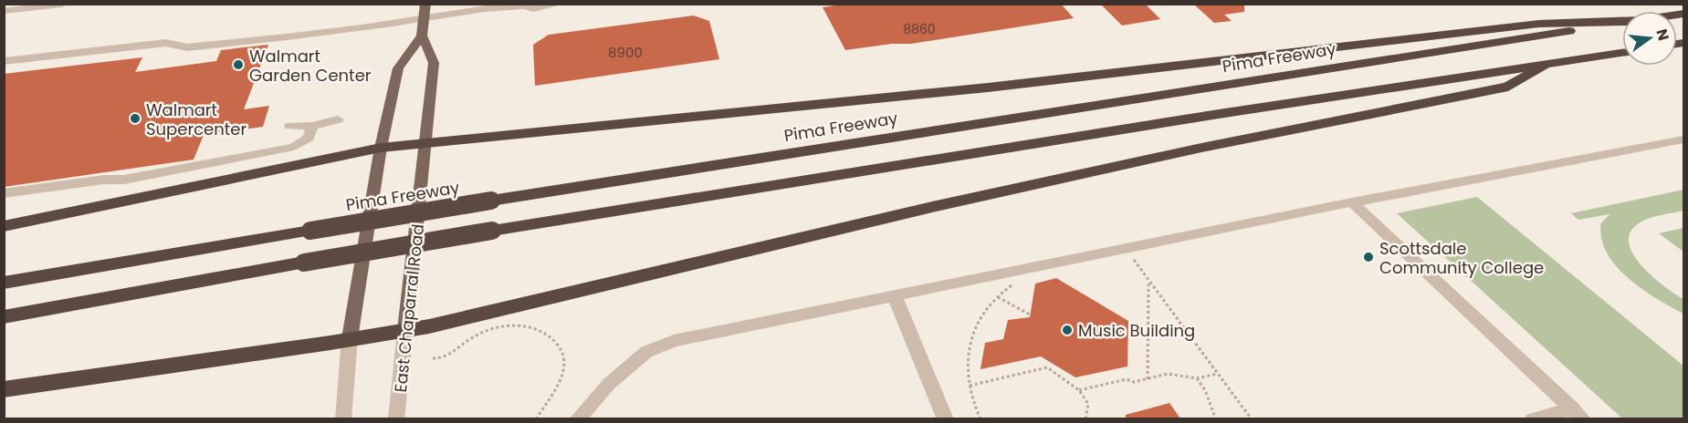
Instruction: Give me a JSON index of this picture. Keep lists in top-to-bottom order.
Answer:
{
  "streets": {
    "highway": ["Pima Freeway"],
    "main road": ["East Chaparral Road"]
  },
  "places": [
    "Walmart Garden Center",
    "Walmart Supercenter",
    "Scottsdale Community College",
    "Music Building"
  ],
  "house_numbers": ["8860", "8900"],
  "north": "right"
}
